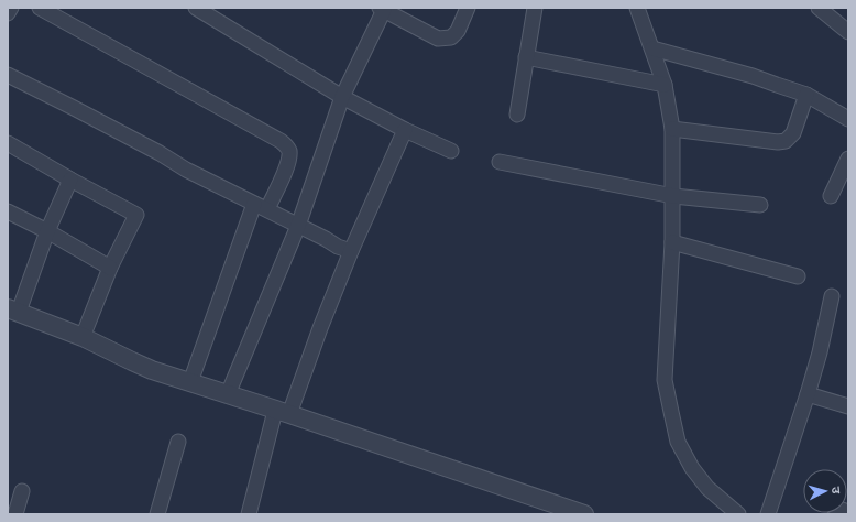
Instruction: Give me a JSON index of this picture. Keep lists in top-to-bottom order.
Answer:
{
  "north": "right"
}
